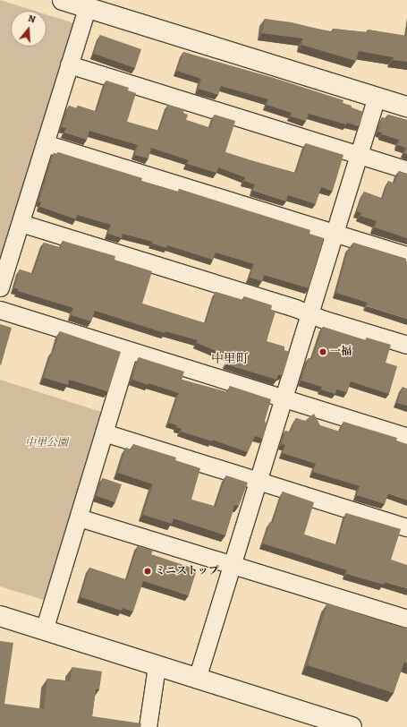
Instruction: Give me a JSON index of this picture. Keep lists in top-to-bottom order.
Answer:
{
  "districts": ["中里町"],
  "parks": ["中里公園"],
  "places": ["一福", "ミニストップ"],
  "north": "top"
}
